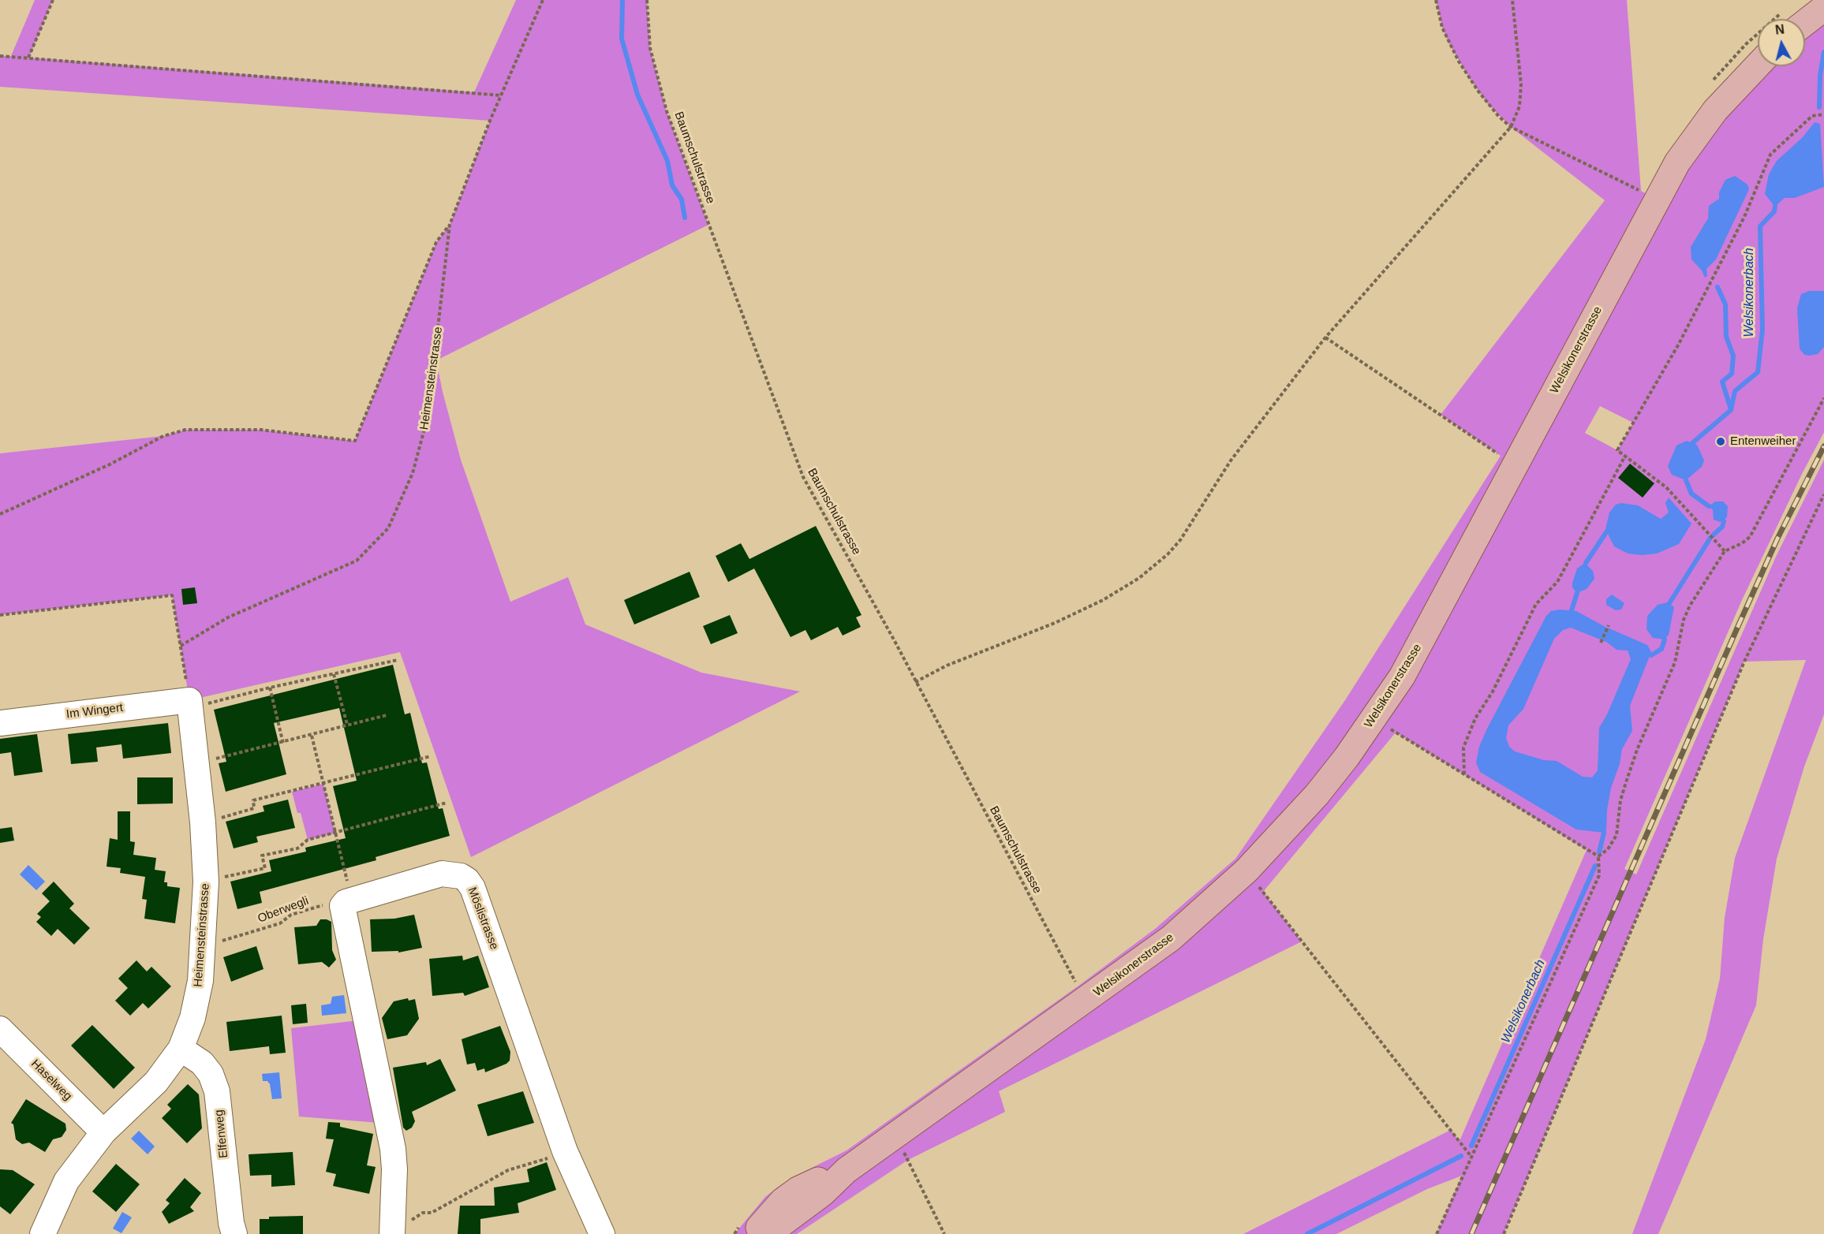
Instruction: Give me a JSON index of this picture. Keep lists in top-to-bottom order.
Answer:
{
  "streets": {
    "main road": ["Welsikonerstrasse"],
    "street": [
      "Heimensteinstrasse",
      "Im Wingert",
      "Möslistrasse",
      "Haselweg",
      "Elfenweg"
    ],
    "path": ["Baumschulstrasse", "Oberwegli"]
  },
  "crossings": [
    ["Baumschulstrasse", "Welsikonerstrasse"],
    ["Heimensteinstrasse", "Im Wingert"],
    ["Heimensteinstrasse", "Oberwegli"],
    ["Heimensteinstrasse", "Haselweg"],
    ["Heimensteinstrasse", "Elfenweg"],
    ["Oberwegli", "Möslistrasse"]
  ],
  "water": ["Welsikonerbach"],
  "places": ["Entenweiher"],
  "north": "top"
}
